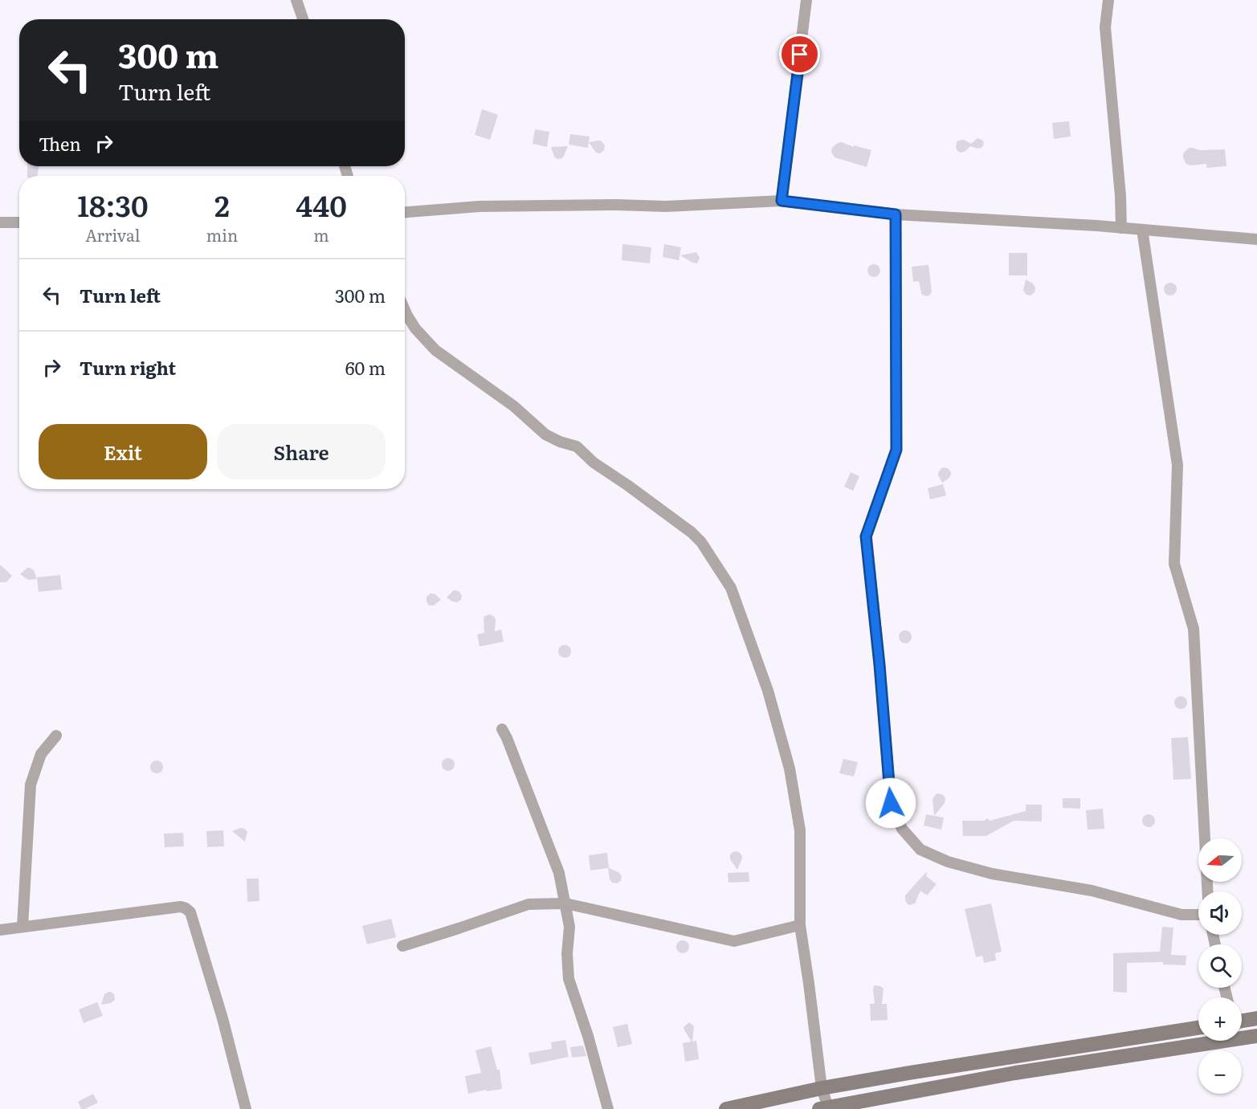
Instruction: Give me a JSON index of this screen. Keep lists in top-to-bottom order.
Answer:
{
  "north": "left",
  "page": {
    "turn": ["300 m", "Turn left"],
    "then": "Then",
    "eta": [
      "18:30",
      "Arrival",
      "2",
      "min",
      "440",
      "m"
    ],
    "list": [
      {
        "name": "Turn left",
        "value": "300 m"
      },
      {
        "name": "Turn right",
        "value": "60 m"
      }
    ],
    "buttons": ["Exit", "Share"],
    "map_buttons": ["+", "−"]
  }
}
